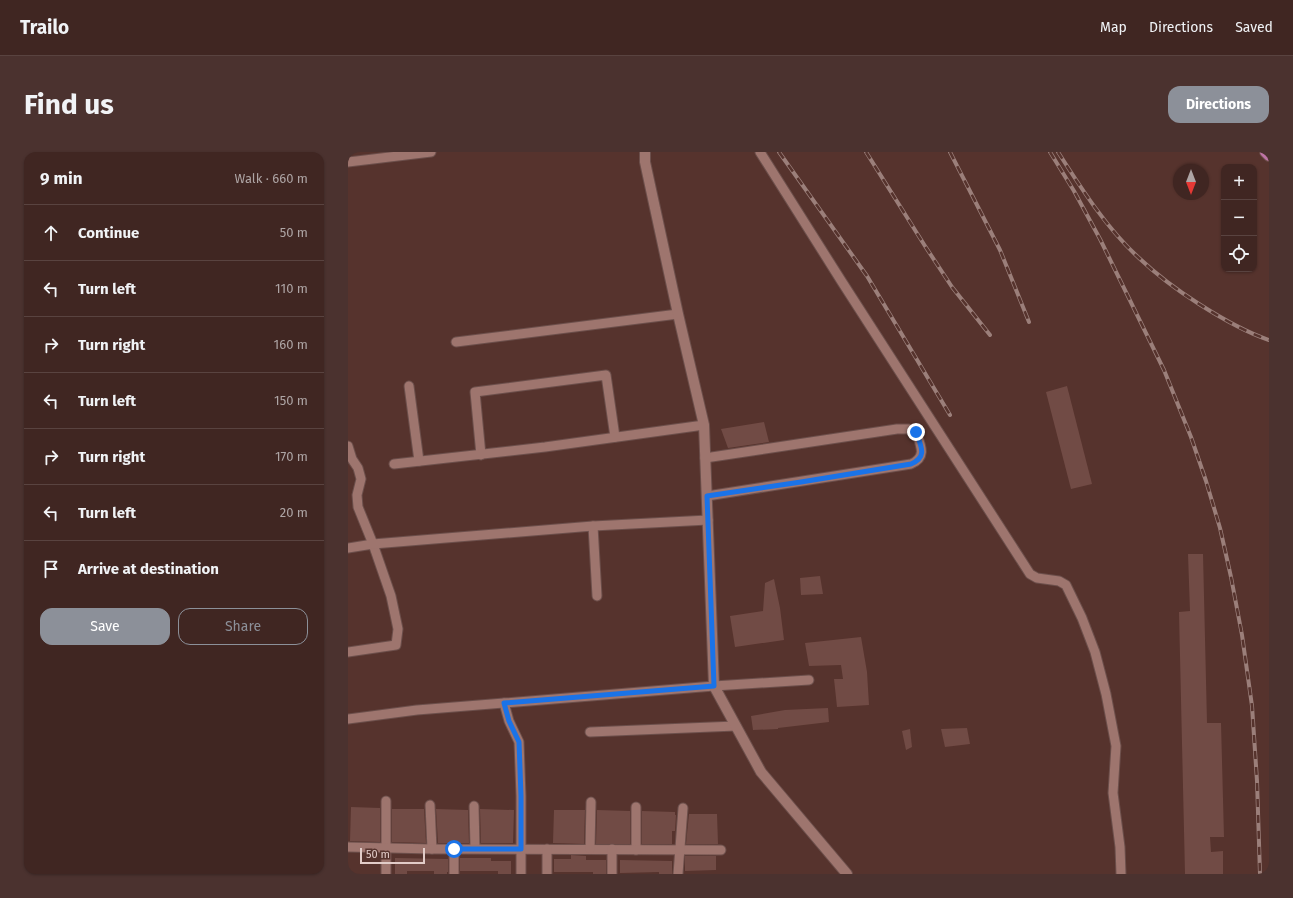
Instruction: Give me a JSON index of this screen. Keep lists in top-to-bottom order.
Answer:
{
  "scale_bar": "50 m",
  "north": "bottom",
  "page": {
    "header": "Trailo",
    "nav": ["Map", "Directions", "Saved"],
    "buttons": [
      "Directions",
      ["Save", "Share"]
    ],
    "title": "Find us",
    "heading": ["9 min", "Walk · 660 m"],
    "map_buttons": ["+", "−"],
    "list": [
      ["Continue", "50 m"],
      ["Turn left", "110 m"],
      ["Turn right", "160 m"],
      ["Turn left", "150 m"],
      ["Turn right", "170 m"],
      ["Turn left", "20 m"],
      "Arrive at destination"
    ],
    "scale": "50 m"
  }
}
